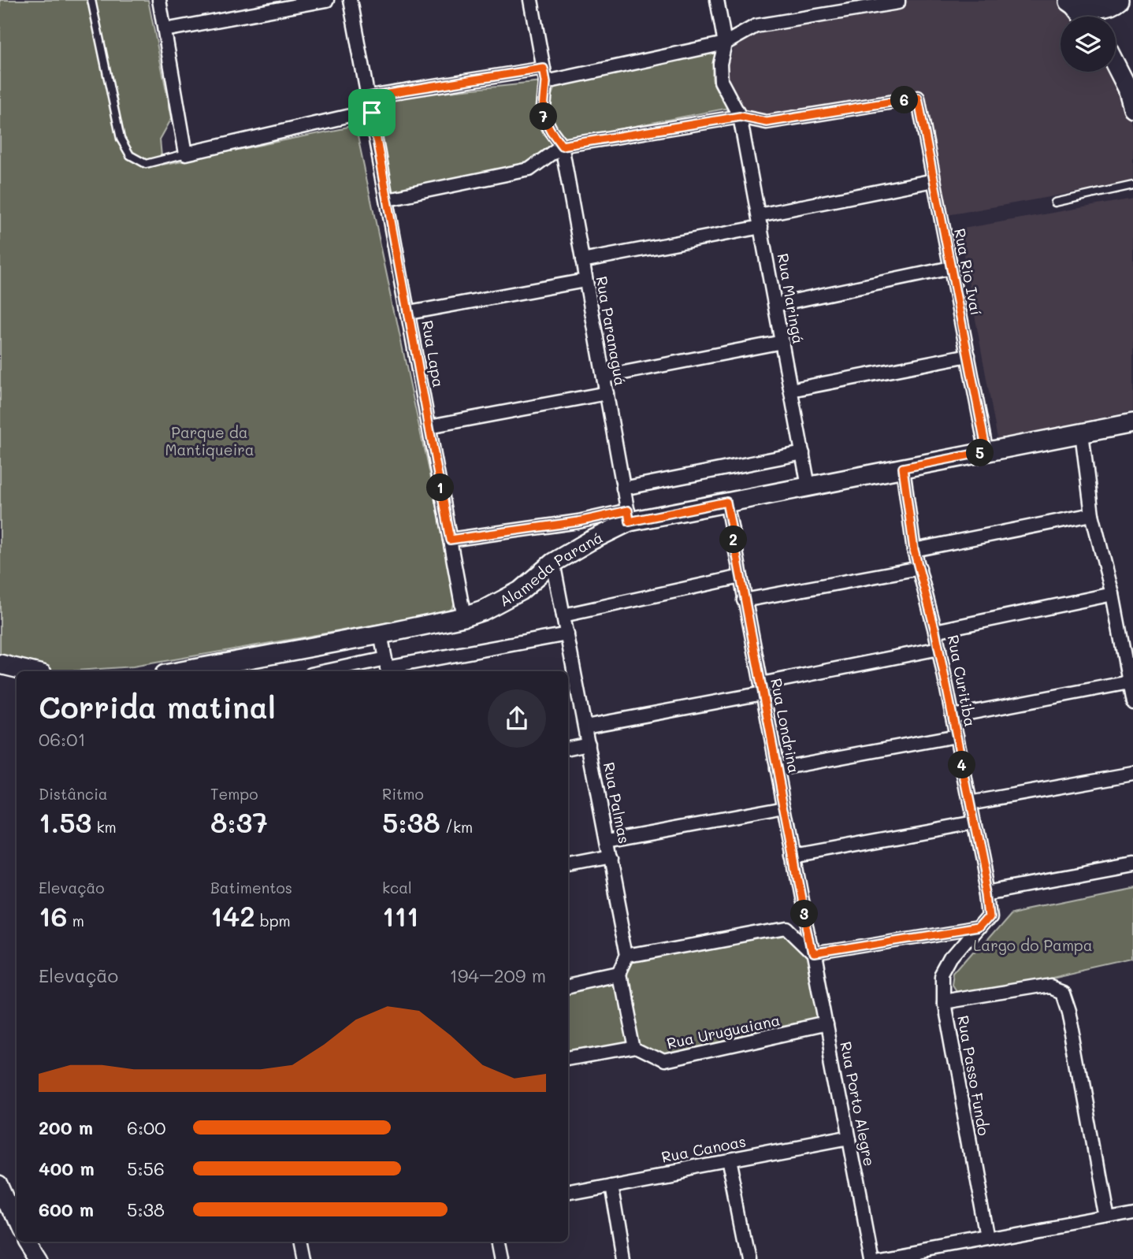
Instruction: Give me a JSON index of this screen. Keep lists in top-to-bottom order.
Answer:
{
  "streets": {
    "street": [
      "Rua Rio Ivaí",
      "Rua Maringá",
      "Rua Paranaguá",
      "Rua Lapa",
      "Alameda Paraná",
      "Rua Curitiba",
      "Rua Londrina",
      "Rua Palmas",
      "Rua Uruguaiana",
      "Rua Passo Fundo",
      "Rua Porto Alegre",
      "Rua Canoas"
    ]
  },
  "crossings": [
    ["Rua Rio Ivaí", "Rua Maringá"],
    ["Rua Rio Ivaí", "Alameda Paraná"],
    ["Rua Maringá", "Alameda Paraná"],
    ["Rua Paranaguá", "Alameda Paraná"],
    ["Rua Lapa", "Alameda Paraná"],
    ["Alameda Paraná", "Rua Curitiba"],
    ["Alameda Paraná", "Rua Londrina"],
    ["Alameda Paraná", "Rua Palmas"],
    ["Rua Curitiba", "Rua Passo Fundo"],
    ["Rua Londrina", "Rua Porto Alegre"],
    ["Rua Uruguaiana", "Rua Porto Alegre"],
    ["Rua Porto Alegre", "Rua Canoas"]
  ],
  "parks": ["Parque da Mantiqueira", "Largo do Pampa"],
  "page": {
    "pins": [
      "6",
      "7",
      "5",
      "1",
      "2",
      "4",
      "3"
    ],
    "heading": ["Corrida matinal", "06:01"],
    "stats": [
      ["Distância", "1.53 km"],
      ["Tempo", "8:37"],
      ["Ritmo", "5:38 /km"],
      ["Elevação", "16 m"],
      ["Batimentos", "142 bpm"],
      ["kcal", "111"]
    ],
    "chart": ["Elevação", "194–209 m"],
    "list": [
      {
        "name": "200 m",
        "note": "6:00"
      },
      {
        "name": "400 m",
        "note": "5:56"
      },
      {
        "name": "600 m",
        "note": "5:38"
      }
    ]
  }
}
